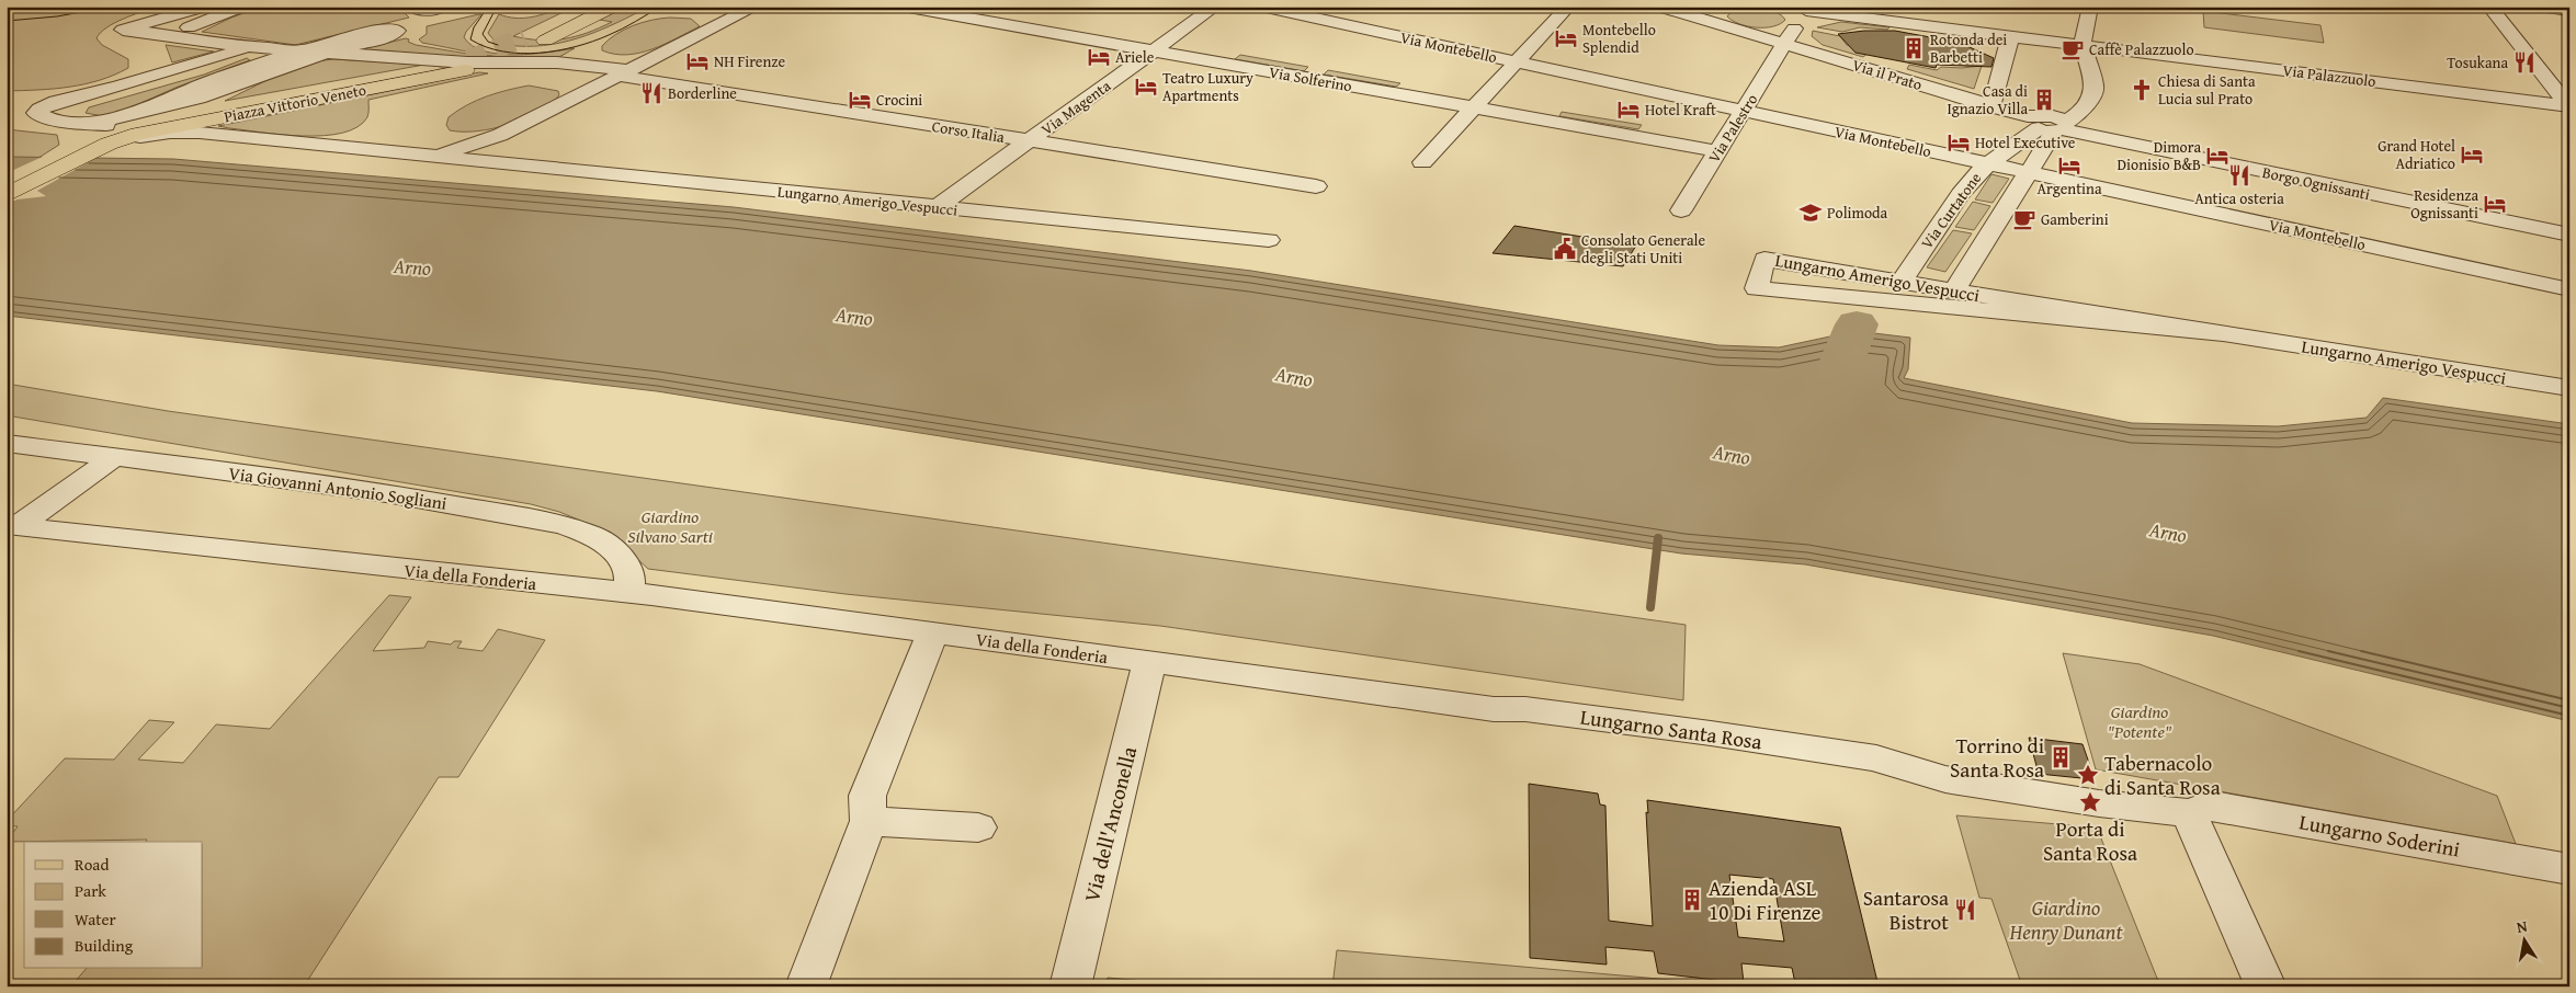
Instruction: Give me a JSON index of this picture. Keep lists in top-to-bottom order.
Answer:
{
  "streets": {
    "main road": ["Piazza Vittorio Veneto"],
    "street": [
      "Via Montebello",
      "Via il Prato",
      "Via Palazzuolo",
      "Via Solferino",
      "Via Magenta",
      "Via Palestro",
      "Corso Italia",
      "Borgo Ognissanti",
      "Lungarno Amerigo Vespucci",
      "Via Curtatone",
      "Via Giovanni Antonio Sogliani",
      "Via della Fonderia",
      "Lungarno Santa Rosa",
      "Via dell'Anconella",
      "Lungarno Soderini"
    ]
  },
  "crossings": [
    ["Via Montebello", "Via Palestro"],
    ["Via Montebello", "Via Curtatone"],
    ["Via il Prato", "Via Palazzuolo"],
    ["Via il Prato", "Via Palestro"],
    ["Via il Prato", "Borgo Ognissanti"],
    ["Via il Prato", "Via Curtatone"],
    ["Via Palazzuolo", "Borgo Ognissanti"],
    ["Via Palazzuolo", "Via Curtatone"],
    ["Via Solferino", "Via Magenta"],
    ["Via Solferino", "Via Palestro"],
    ["Piazza Vittorio Veneto", "Corso Italia"],
    ["Piazza Vittorio Veneto", "Lungarno Amerigo Vespucci"],
    ["Via Magenta", "Corso Italia"],
    ["Via Magenta", "Lungarno Amerigo Vespucci"],
    ["Borgo Ognissanti", "Via Curtatone"],
    ["Lungarno Amerigo Vespucci", "Via Curtatone"],
    ["Via Giovanni Antonio Sogliani", "Via della Fonderia"],
    ["Via della Fonderia", "Lungarno Santa Rosa"],
    ["Via della Fonderia", "Via dell'Anconella"],
    ["Lungarno Santa Rosa", "Via dell'Anconella"],
    ["Lungarno Santa Rosa", "Lungarno Soderini"]
  ],
  "water": ["Arno"],
  "parks": ["Giardino Silvano Sarti", "Giardino \"Potente\"", "Giardino Henry Dunant"],
  "places": {
    "hotel": [
      "Montebello Splendid",
      "Ariele",
      "NH Firenze",
      "Teatro Luxury Apartments",
      "Crocini",
      "Hotel Kraft",
      "Hotel Executive",
      "Grand Hotel Adriatico",
      "Dimora Dionisio B&B",
      "Argentina",
      "Residenza Ognissanti"
    ],
    "building": [
      "Rotonda dei Barbetti",
      "Casa di Ignazio Villa",
      "Torrino di Santa Rosa",
      "Azienda ASL 10 Di Firenze"
    ],
    "cafe": ["Caffè Palazzuolo", "Gamberini"],
    "restaurant": [
      "Tosukana",
      "Borderline",
      "Antica osteria",
      "Santarosa Bistrot"
    ],
    "church": ["Chiesa di Santa Lucia sul Prato"],
    "school or university": ["Polimoda"],
    "public building": ["Consolato Generale degli Stati Uniti"],
    "place": ["Tabernacolo di Santa Rosa", "Porta di Santa Rosa"]
  },
  "legend": [
    "Road",
    "Park",
    "Water",
    "Building"
  ],
  "north": "top"
}
